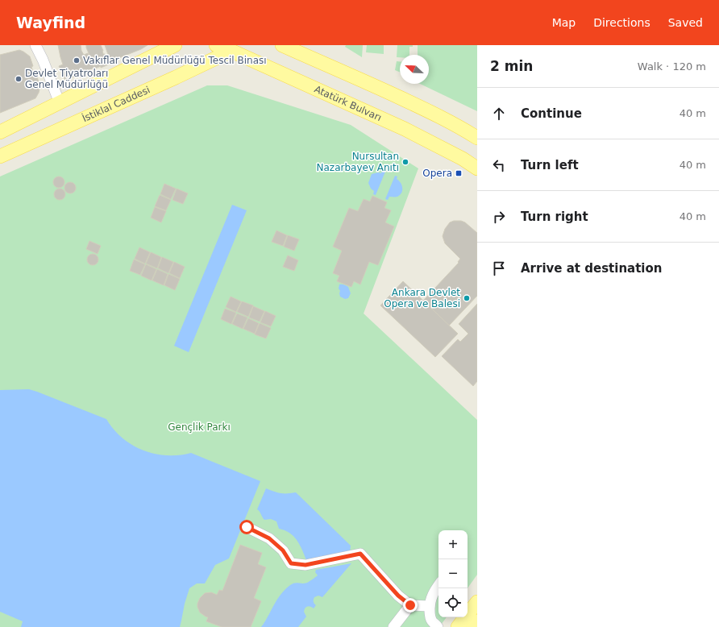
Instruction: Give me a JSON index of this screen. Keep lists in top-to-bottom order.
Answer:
{
  "streets": {
    "main road": ["Atatürk Bulvarı", "İstiklal Caddesi"]
  },
  "crossings": [
    ["Atatürk Bulvarı", "İstiklal Caddesi"]
  ],
  "parks": ["Gençlik Parkı"],
  "places": {
    "other": [
      "Vakıflar Genel Müdürlüğü Tescil Binası",
      "Devlet Tiyatroları Genel Müdürlüğü",
      "Nursultan Nazarbayev Anıtı",
      "Ankara Devlet Opera ve Balesi"
    ],
    "transit": ["Opera"]
  },
  "north": "top left",
  "page": {
    "header": "Wayfind",
    "nav": ["Map", "Directions", "Saved"],
    "heading": ["2 min", "Walk · 120 m"],
    "list": [
      ["Continue", "40 m"],
      ["Turn left", "40 m"],
      ["Turn right", "40 m"],
      "Arrive at destination"
    ],
    "map_buttons": ["+", "−"]
  }
}
